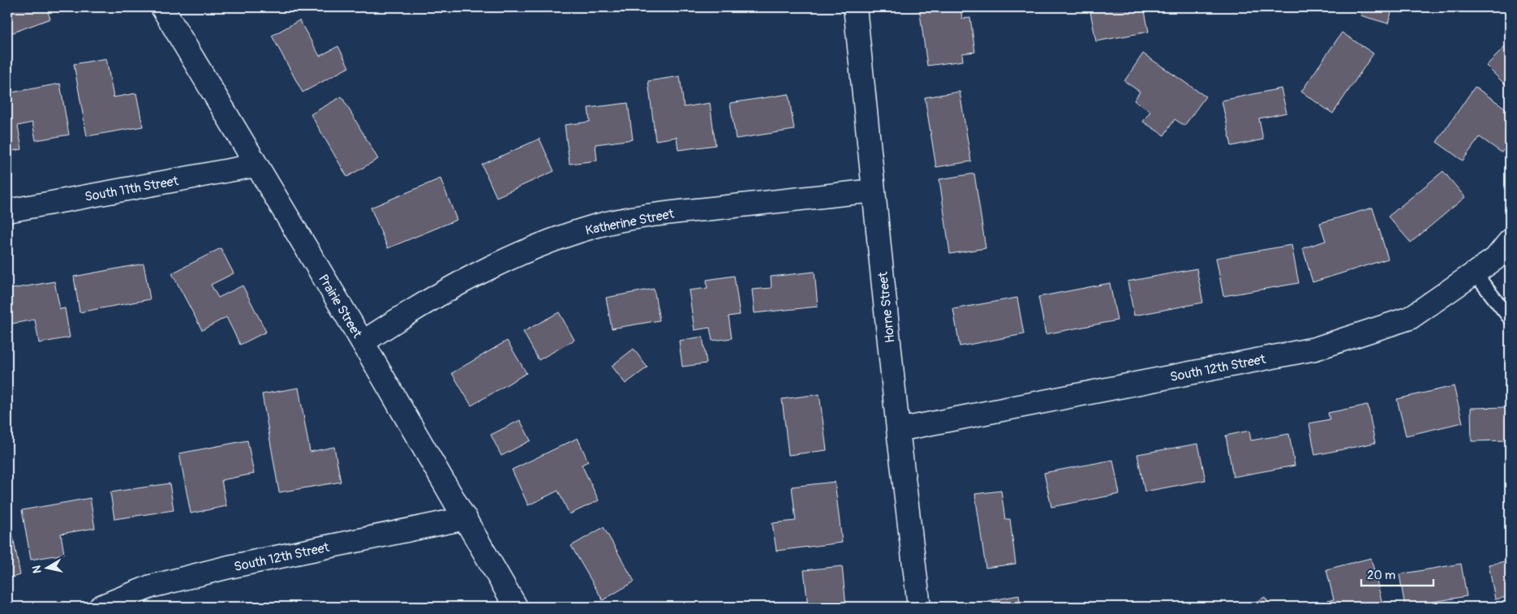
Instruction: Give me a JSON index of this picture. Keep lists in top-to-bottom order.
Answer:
{
  "streets": {
    "street": [
      "South 11th Street",
      "Katherine Street",
      "Prairie Street",
      "Horne Street",
      "South 12th Street"
    ]
  },
  "crossings": [
    ["South 11th Street", "Prairie Street"],
    ["Katherine Street", "Prairie Street"],
    ["Katherine Street", "Horne Street"],
    ["Prairie Street", "South 12th Street"],
    ["Horne Street", "South 12th Street"]
  ],
  "scale_bar": "20 m",
  "north": "left"
}
